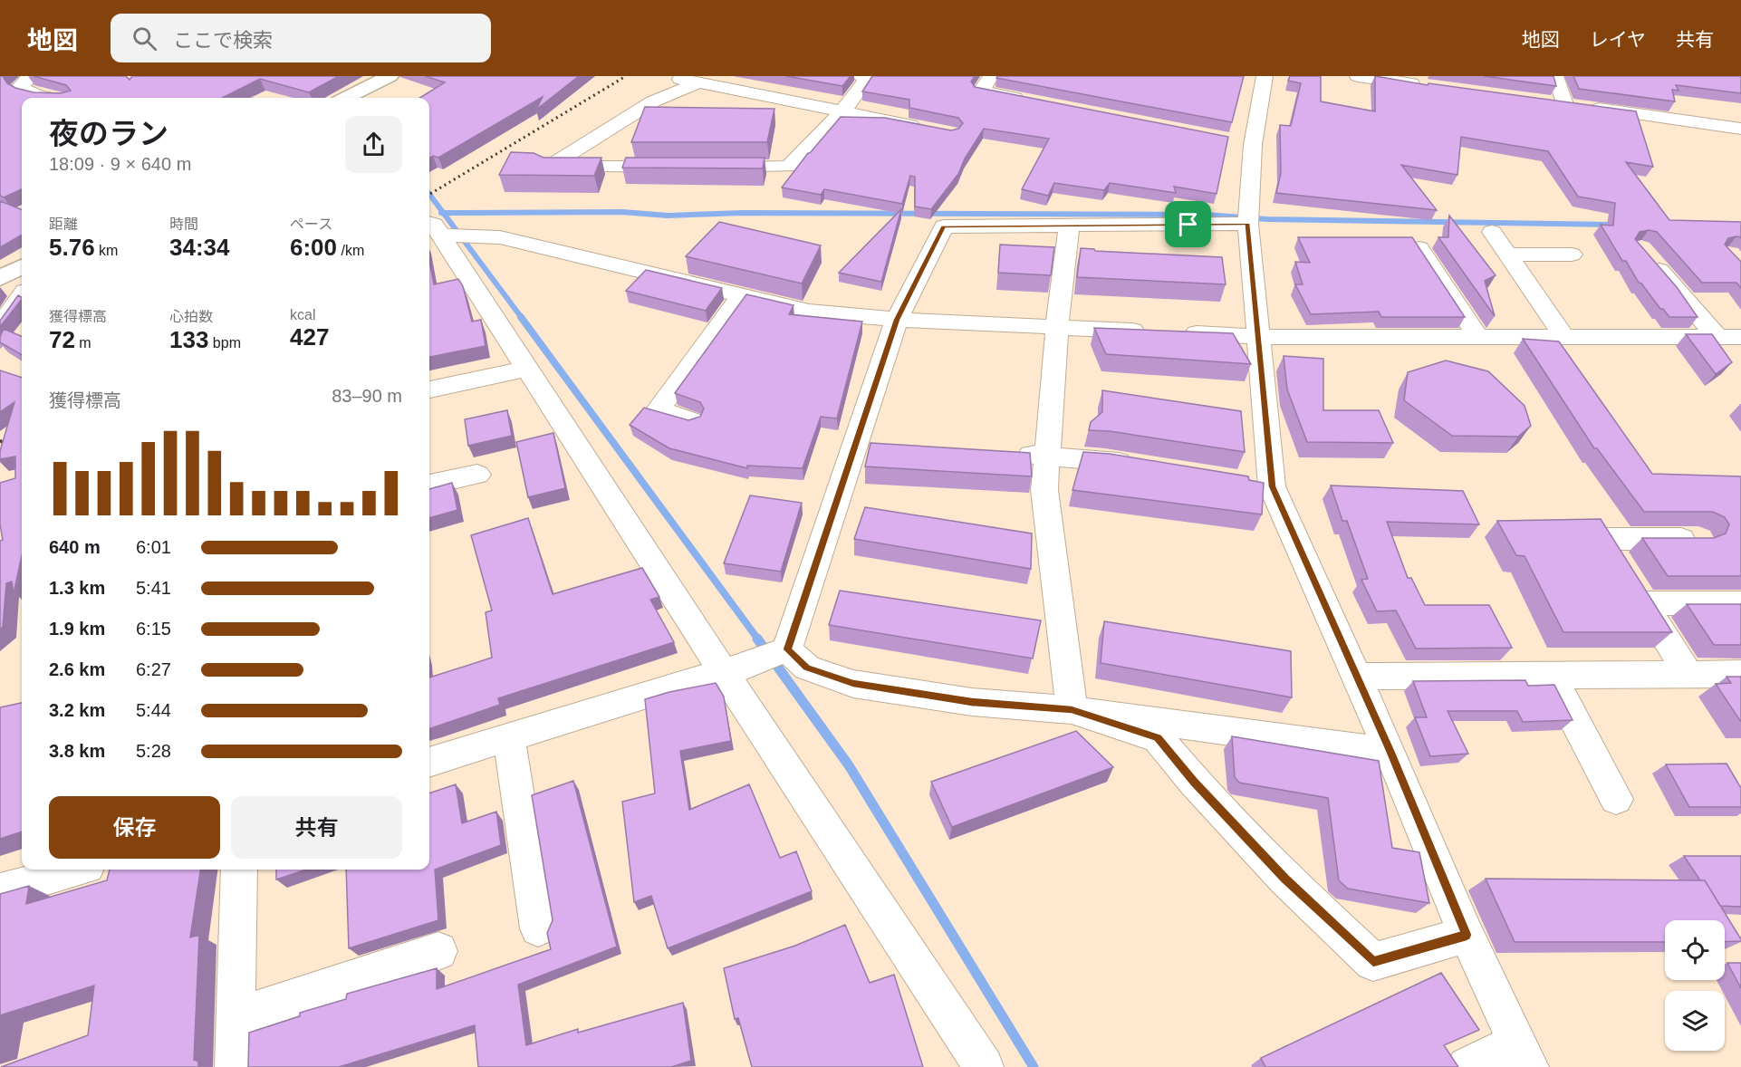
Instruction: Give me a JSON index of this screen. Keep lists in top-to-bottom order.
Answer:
{
  "page": {
    "header": "地図",
    "search": "ここで検索",
    "nav": ["地図", "レイヤ", "共有"],
    "heading": ["夜のラン", "18:09 · 9 × 640 m"],
    "stats": [
      ["距離", "5.76 km"],
      ["時間", "34:34"],
      ["ペース", "6:00 /km"],
      ["獲得標高", "72 m"],
      ["心拍数", "133 bpm"],
      ["kcal", "427"]
    ],
    "chart": ["獲得標高", "83–90 m"],
    "list": [
      {
        "name": "640 m",
        "note": "6:01"
      },
      {
        "name": "1.3 km",
        "note": "5:41"
      },
      {
        "name": "1.9 km",
        "note": "6:15"
      },
      {
        "name": "2.6 km",
        "note": "6:27"
      },
      {
        "name": "3.2 km",
        "note": "5:44"
      },
      {
        "name": "3.8 km",
        "note": "5:28"
      }
    ],
    "buttons": ["保存", "共有"]
  }
}
